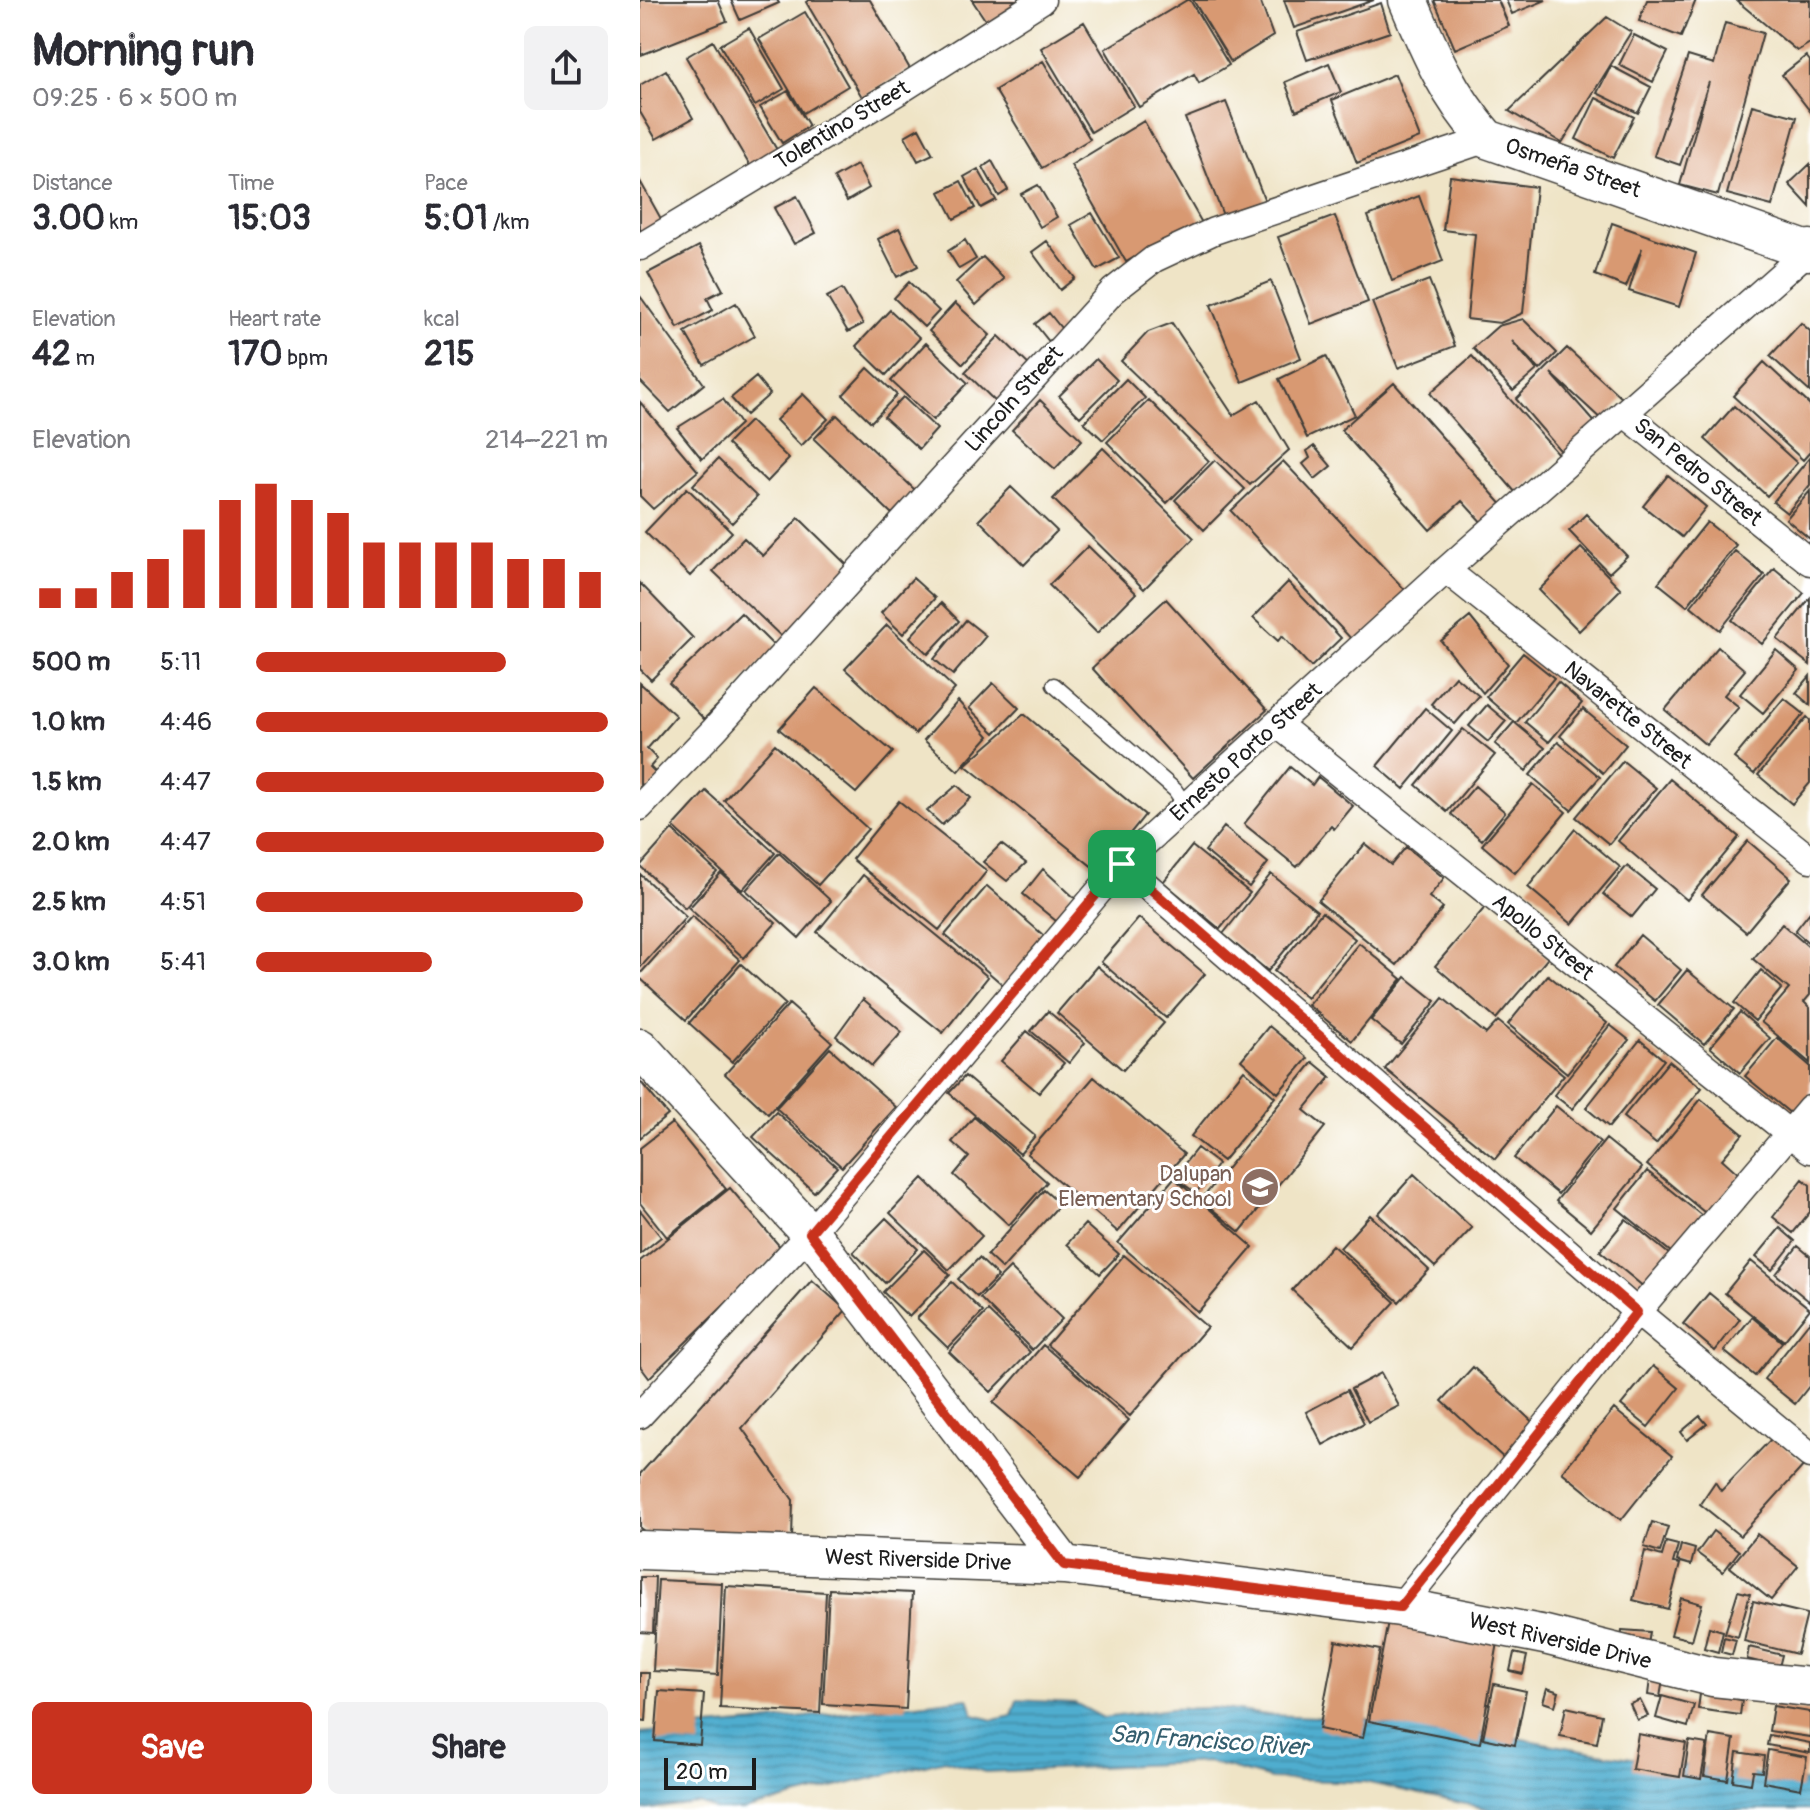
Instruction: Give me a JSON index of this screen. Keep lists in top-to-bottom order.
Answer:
{
  "streets": {
    "street": [
      "Tolentino Street",
      "Osmeña Street",
      "Lincoln Street",
      "San Pedro Street",
      "Navarette Street",
      "Ernesto Porto Street",
      "Apollo Street",
      "West Riverside Drive"
    ]
  },
  "crossings": [
    ["Osmeña Street", "Lincoln Street"],
    ["Osmeña Street", "Ernesto Porto Street"],
    ["San Pedro Street", "Ernesto Porto Street"],
    ["Navarette Street", "Ernesto Porto Street"],
    ["Ernesto Porto Street", "Apollo Street"]
  ],
  "water": ["San Francisco River"],
  "places": {
    "school or university": ["Dalupan Elementary School"]
  },
  "scale_bar": "20 m",
  "page": {
    "heading": ["Morning run", "09:25 · 6 × 500 m"],
    "stats": [
      ["Distance", "3.00 km"],
      ["Time", "15:03"],
      ["Pace", "5:01 /km"],
      ["Elevation", "42 m"],
      ["Heart rate", "170 bpm"],
      ["kcal", "215"]
    ],
    "chart": ["Elevation", "214–221 m"],
    "list": [
      {
        "name": "500 m",
        "note": "5:11"
      },
      {
        "name": "1.0 km",
        "note": "4:46"
      },
      {
        "name": "1.5 km",
        "note": "4:47"
      },
      {
        "name": "2.0 km",
        "note": "4:47"
      },
      {
        "name": "2.5 km",
        "note": "4:51"
      },
      {
        "name": "3.0 km",
        "note": "5:41"
      }
    ],
    "buttons": ["Save", "Share"],
    "scale": "20 m"
  }
}
